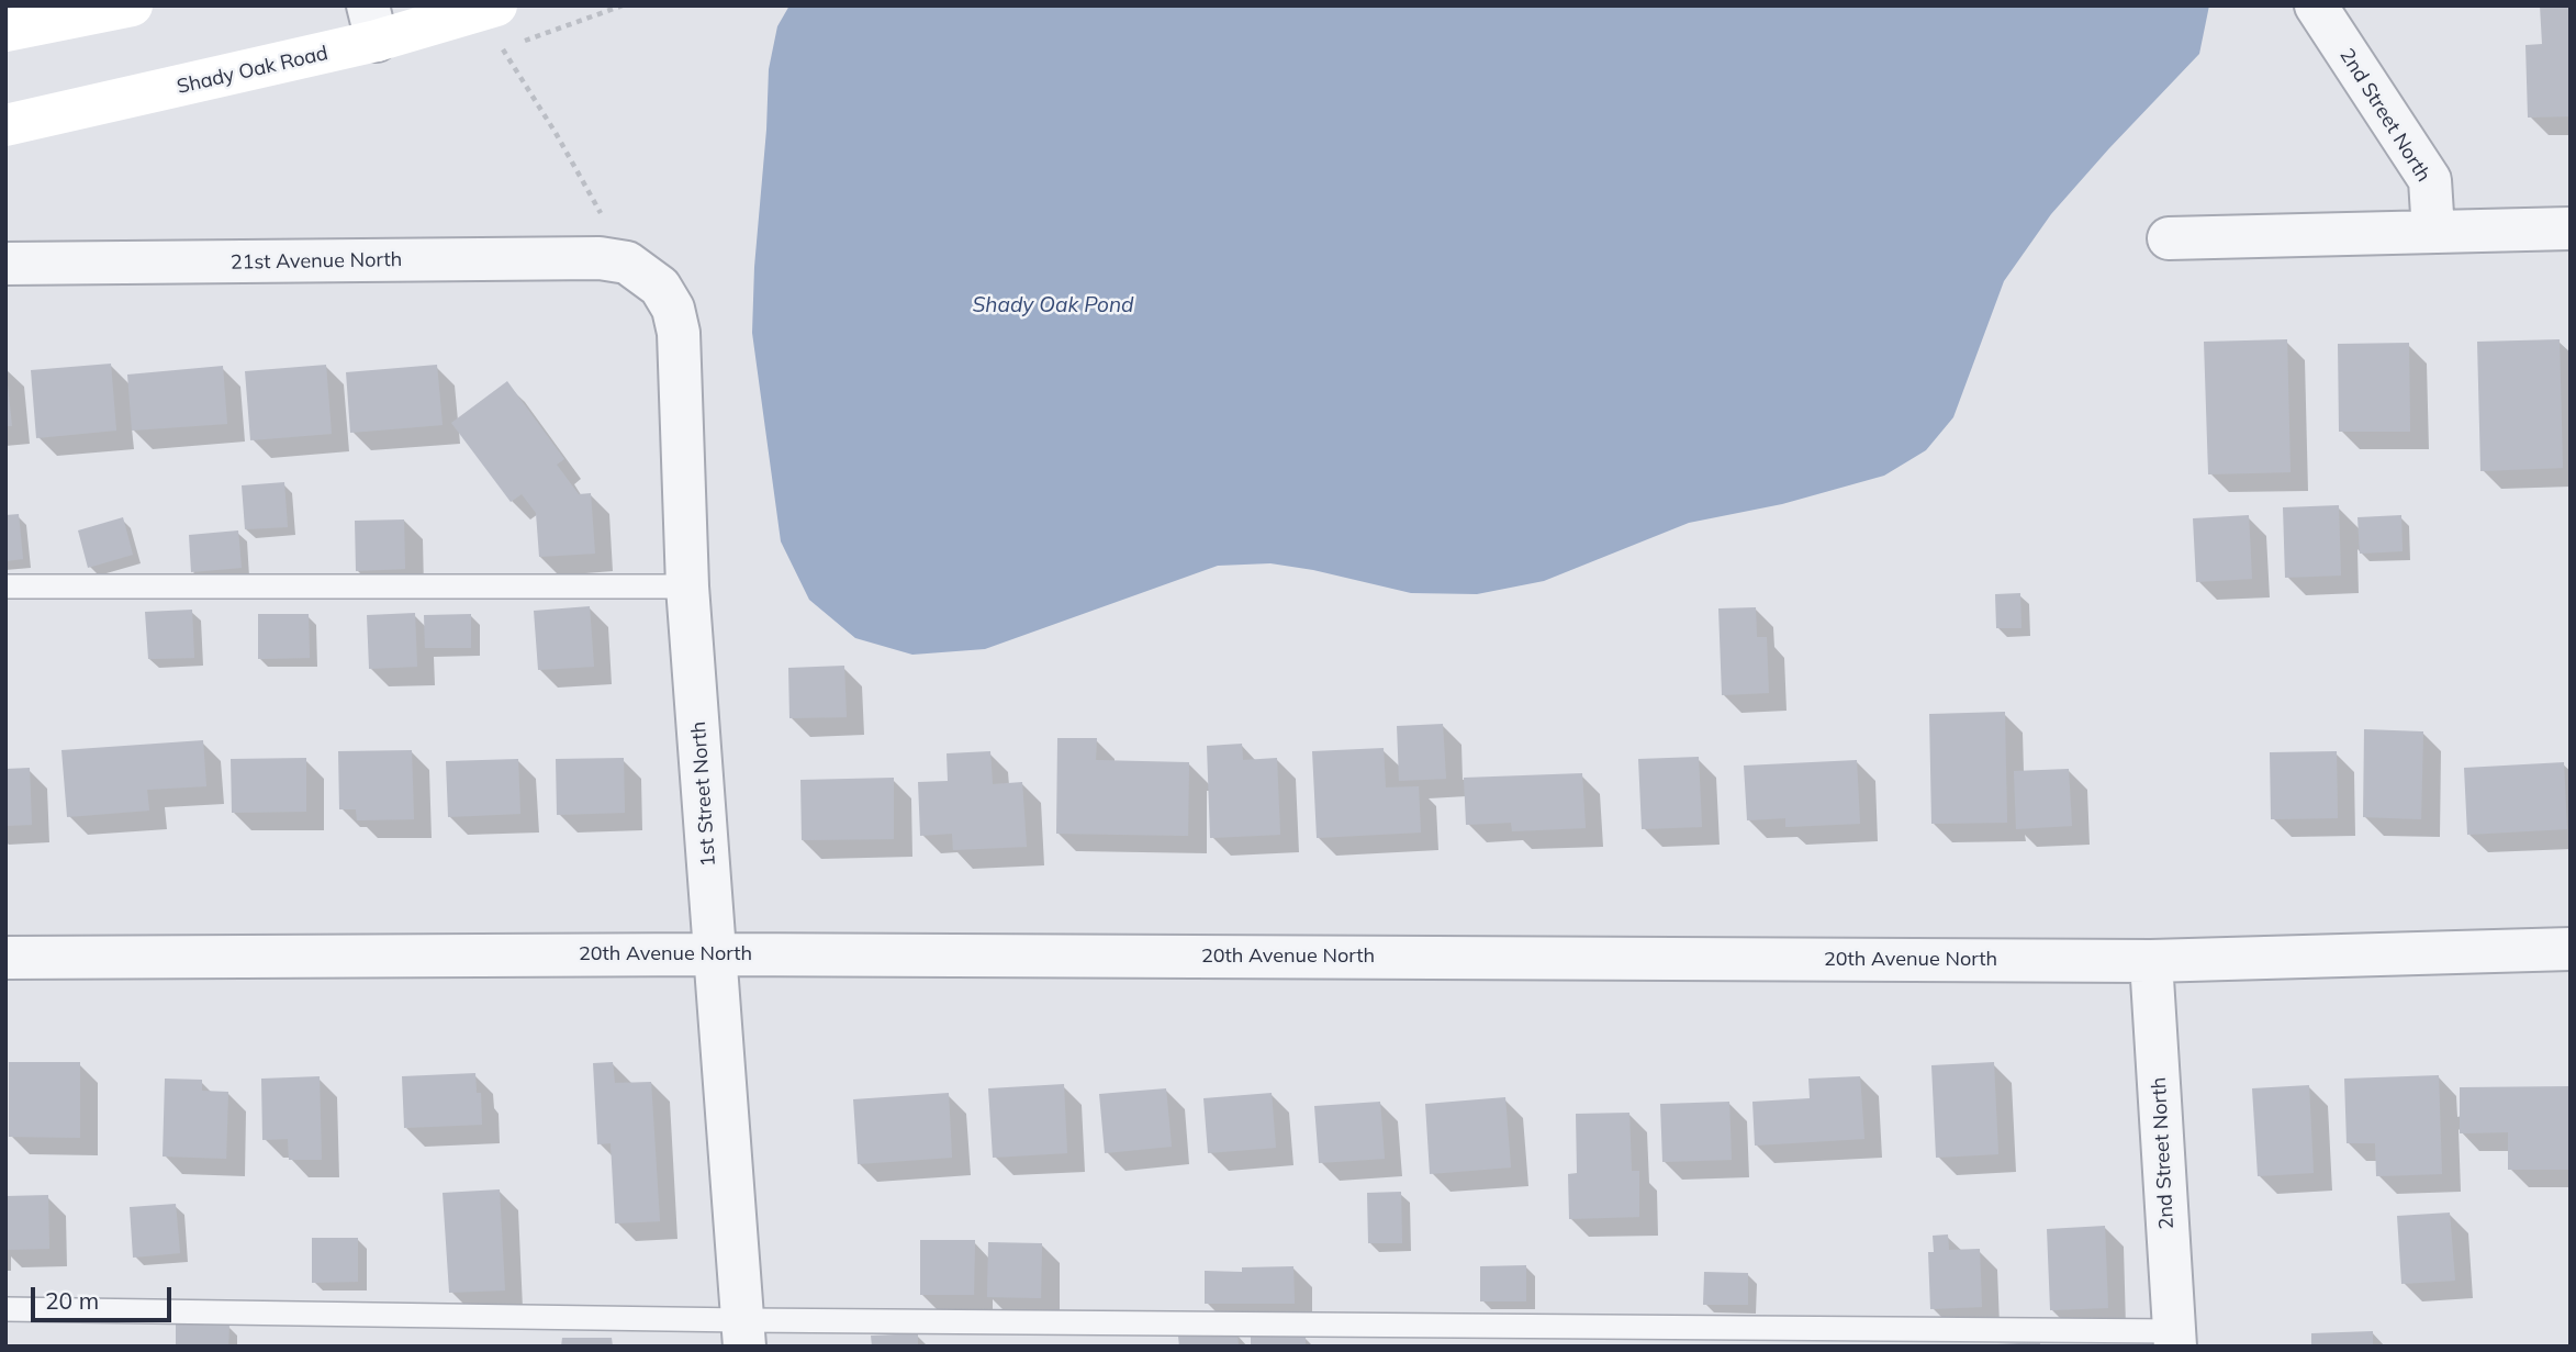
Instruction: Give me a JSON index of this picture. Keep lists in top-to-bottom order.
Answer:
{
  "streets": {
    "main road": ["Shady Oak Road"],
    "street": [
      "2nd Street North",
      "21st Avenue North",
      "1st Street North",
      "20th Avenue North"
    ]
  },
  "crossings": [
    ["2nd Street North", "20th Avenue North"],
    ["21st Avenue North", "1st Street North"],
    ["1st Street North", "20th Avenue North"]
  ],
  "water": ["Shady Oak Pond"],
  "scale_bar": "20 m"
}
